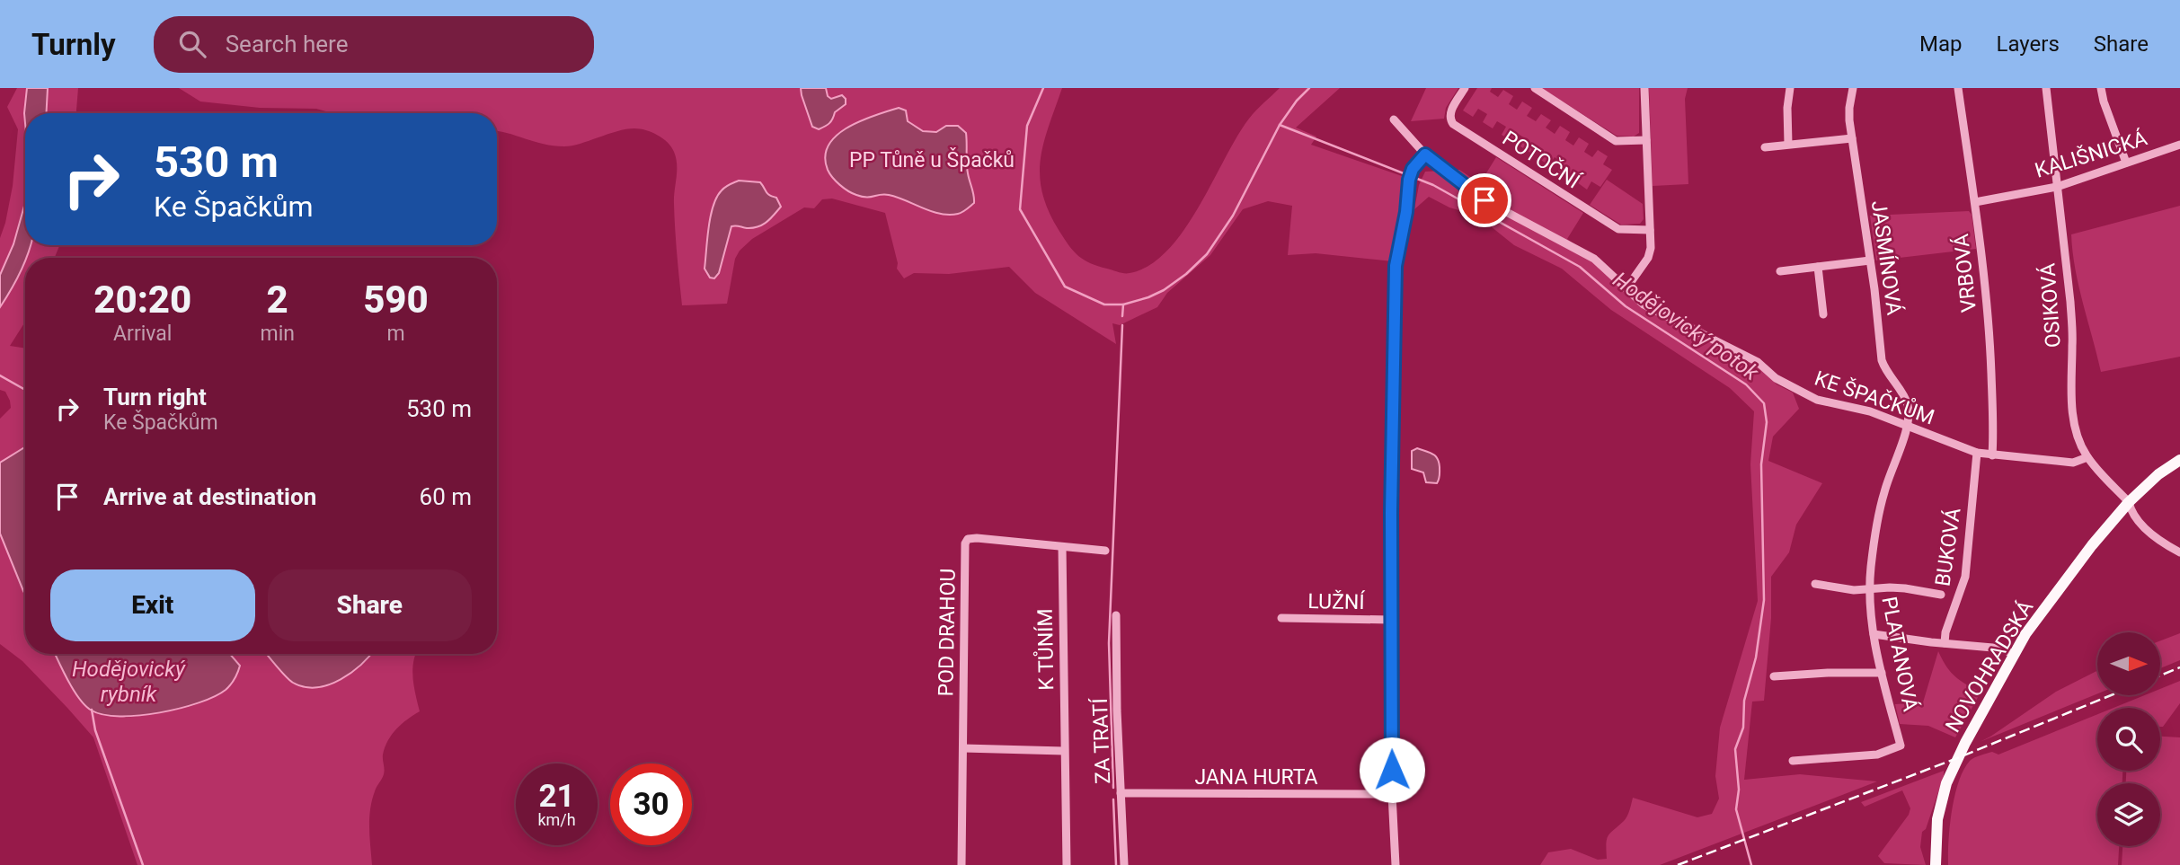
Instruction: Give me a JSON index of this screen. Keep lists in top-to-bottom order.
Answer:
{
  "streets": {
    "main road": ["NOVOHRADSKÁ"],
    "street": [
      "KALIŠNICKÁ",
      "POTOČNÍ",
      "JASMÍNOVÁ",
      "VRBOVÁ",
      "OSIKOVÁ",
      "KE ŠPAČKŮM",
      "BUKOVÁ",
      "LUŽNÍ",
      "POD DRAHOU",
      "K TŮNÍM",
      "PLATANOVÁ",
      "ZA TRATÍ",
      "JANA HURTA"
    ]
  },
  "crossings": [
    ["KALIŠNICKÁ", "VRBOVÁ"],
    ["KALIŠNICKÁ", "OSIKOVÁ"],
    ["JASMÍNOVÁ", "KE ŠPAČKŮM"],
    ["JASMÍNOVÁ", "PLATANOVÁ"],
    ["VRBOVÁ", "KE ŠPAČKŮM"],
    ["OSIKOVÁ", "KE ŠPAČKŮM"],
    ["OSIKOVÁ", "NOVOHRADSKÁ"],
    ["KE ŠPAČKŮM", "BUKOVÁ"],
    ["KE ŠPAČKŮM", "PLATANOVÁ"],
    ["POD DRAHOU", "K TŮNÍM"],
    ["ZA TRATÍ", "JANA HURTA"]
  ],
  "water": ["Hodějovický potok", "Hodějovický rybník"],
  "parks": ["PP Tůně u Špačků"],
  "north": "right",
  "page": {
    "header": "Turnly",
    "search": "Search here",
    "nav": ["Map", "Layers", "Share"],
    "turn": ["530 m", "Ke Špačkům"],
    "eta": [
      "20:20",
      "Arrival",
      "2",
      "min",
      "590",
      "m"
    ],
    "list": [
      {
        "name": "Turn right",
        "note": "Ke Špačkům",
        "value": "530 m"
      },
      {
        "name": "Arrive at destination",
        "value": "60 m"
      }
    ],
    "buttons": ["Exit", "Share"],
    "speed": "21 km/h",
    "limit": "30"
  }
}
